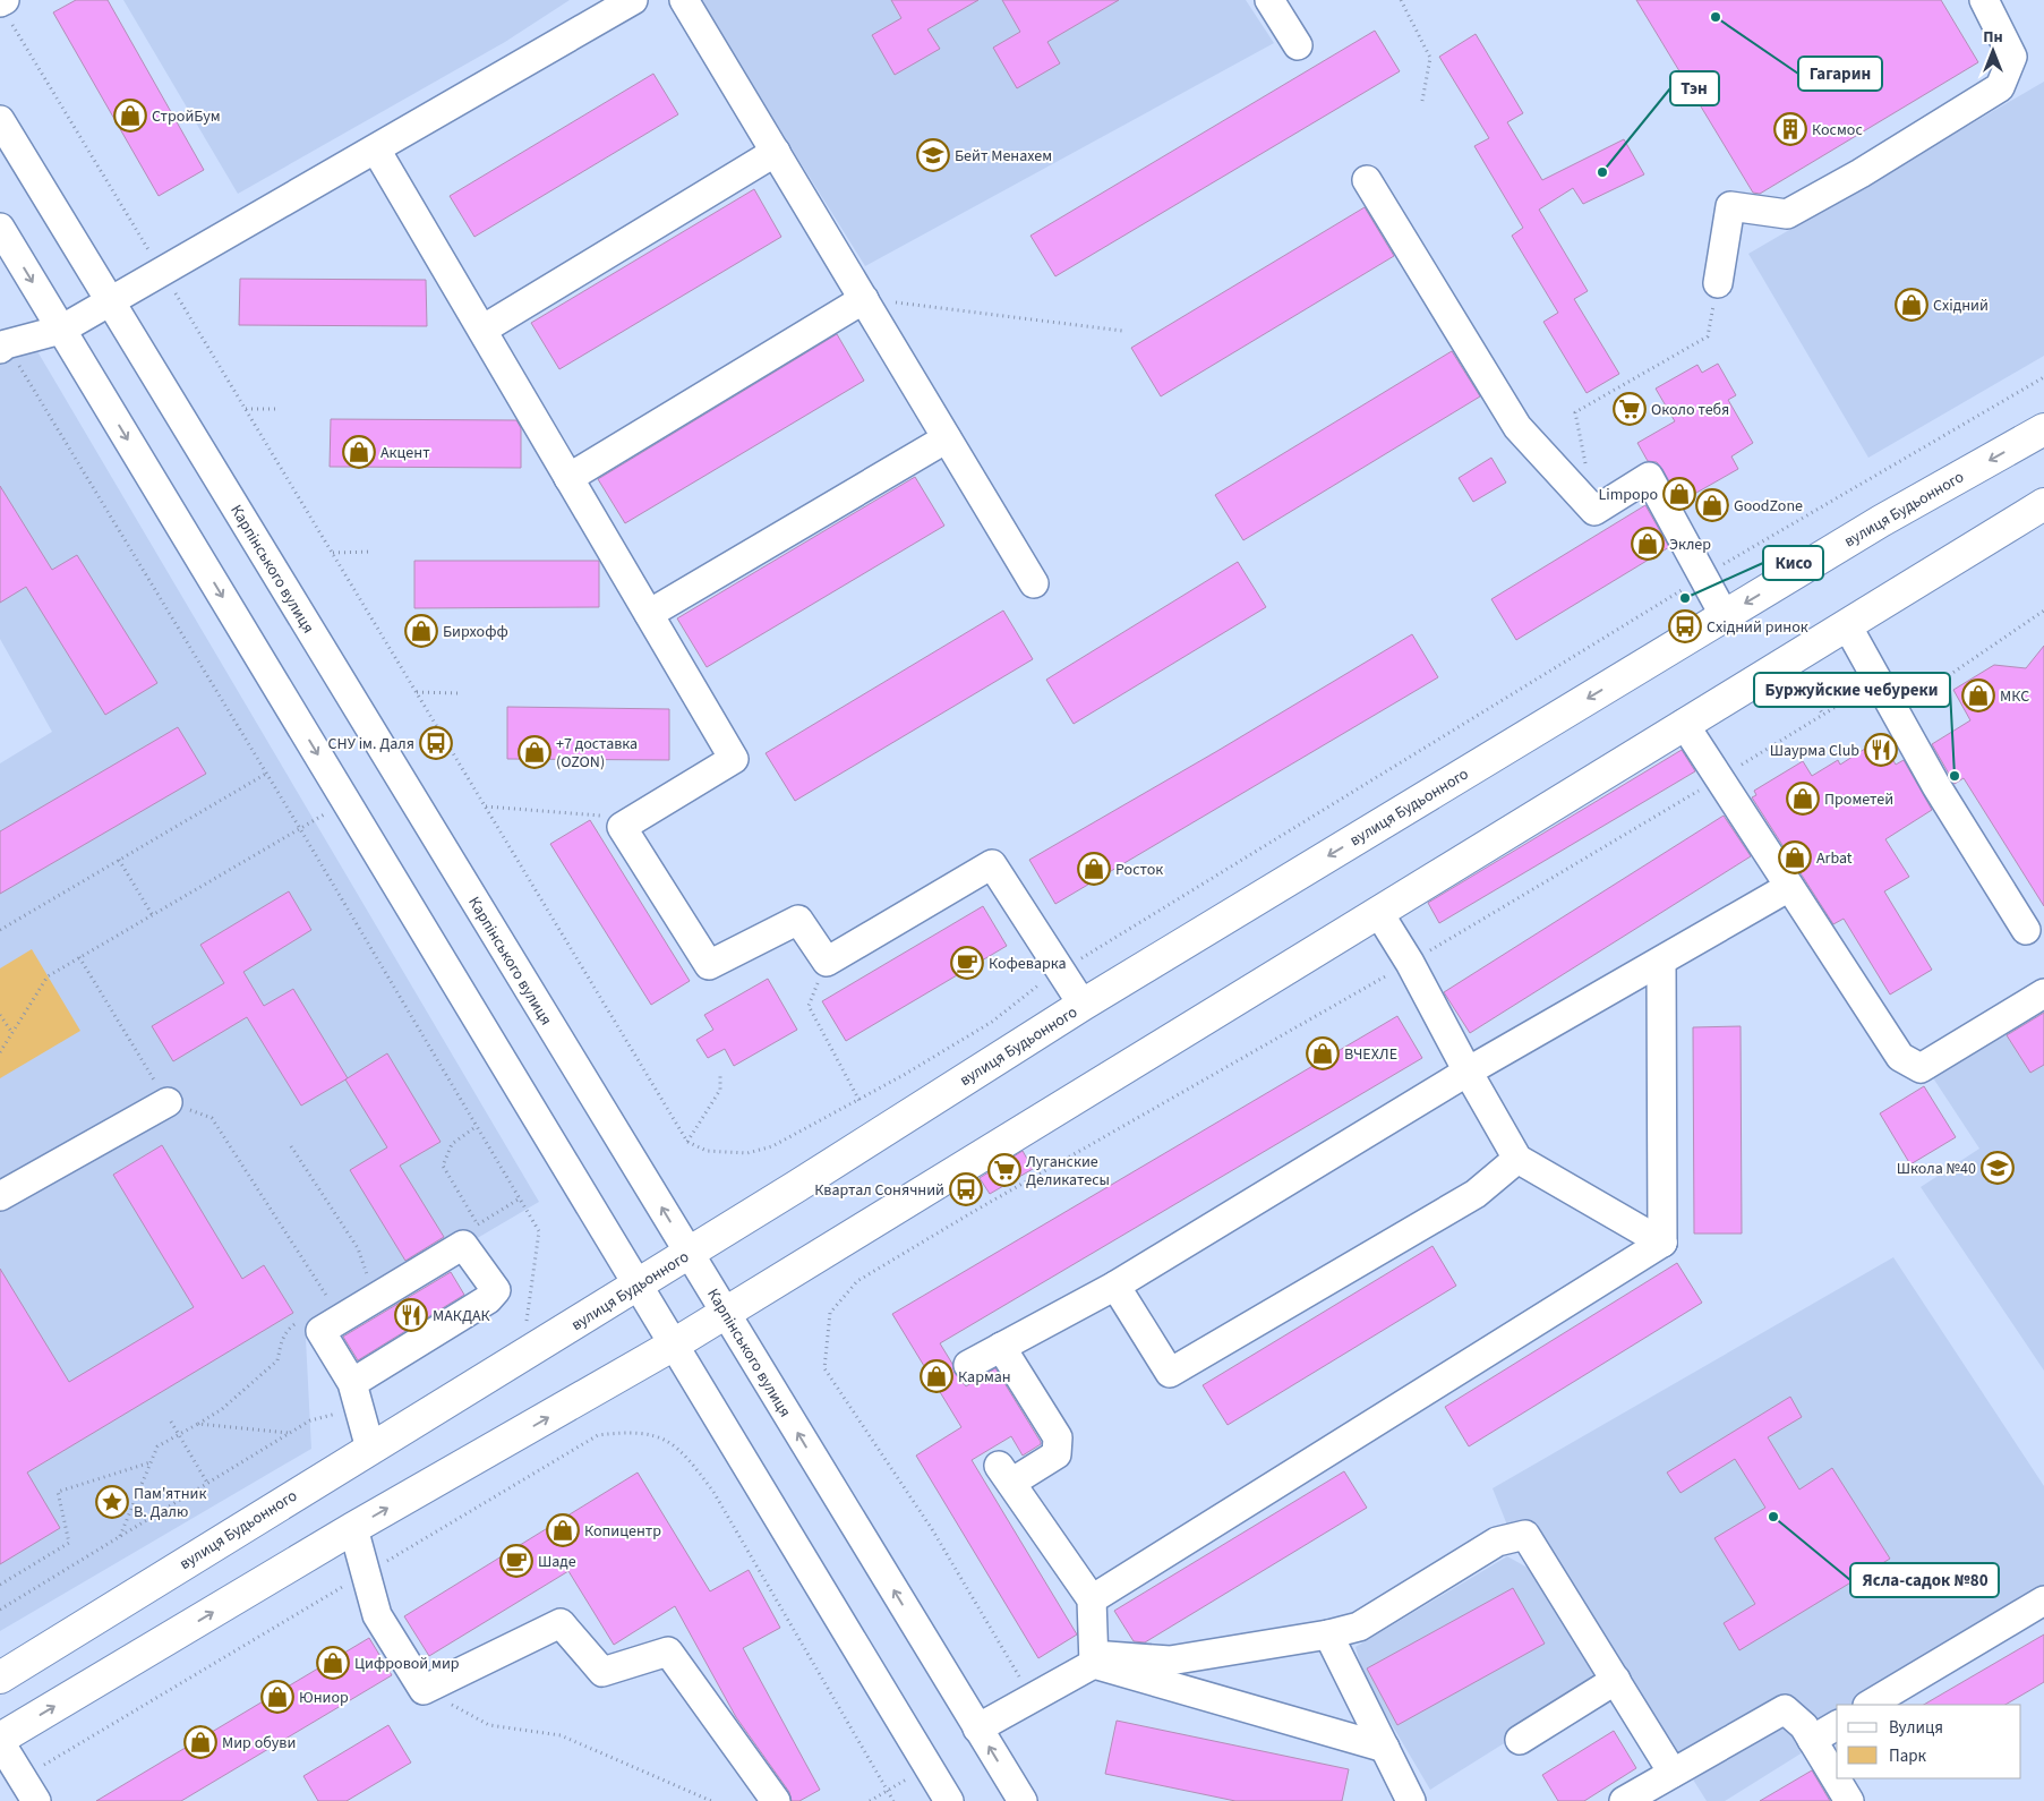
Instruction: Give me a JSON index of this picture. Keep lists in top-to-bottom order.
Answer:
{
  "streets": {
    "main road": ["вулиця Будьонного"],
    "street": ["Карпінського вулиця"]
  },
  "crossings": [
    ["вулиця Будьонного", "Карпінського вулиця"]
  ],
  "places": {
    "other": [
      "Гагарин",
      "Тэн",
      "Кисо",
      "Буржуйские чебуреки",
      "Ясла-садок №80"
    ],
    "shop": [
      "СтройБум",
      "Східний",
      "Акцент",
      "Limpopo",
      "GoodZone",
      "Эклер",
      "Бирхофф",
      "МКС",
      "+7 доставка (OZON)",
      "Прометей",
      "Arbat",
      "Росток",
      "ВЧЕХЛЕ",
      "Карман",
      "Копицентр",
      "Цифровой мир",
      "Юниор",
      "Мир обуви"
    ],
    "building": ["Космос"],
    "school or university": ["Бейт Менахем", "Школа №40"],
    "supermarket": ["Около тебя", "Луганские Деликатесы"],
    "bus stop": ["Східний ринок", "СНУ ім. Даля", "Квартал Сонячний"],
    "restaurant": ["Шаурма Club", "МАКДАК"],
    "cafe": ["Кофеварка", "Шаде"],
    "place": ["Пам'ятник В. Далю"]
  },
  "legend": ["Вулиця", "Парк"],
  "north": "top"
}
